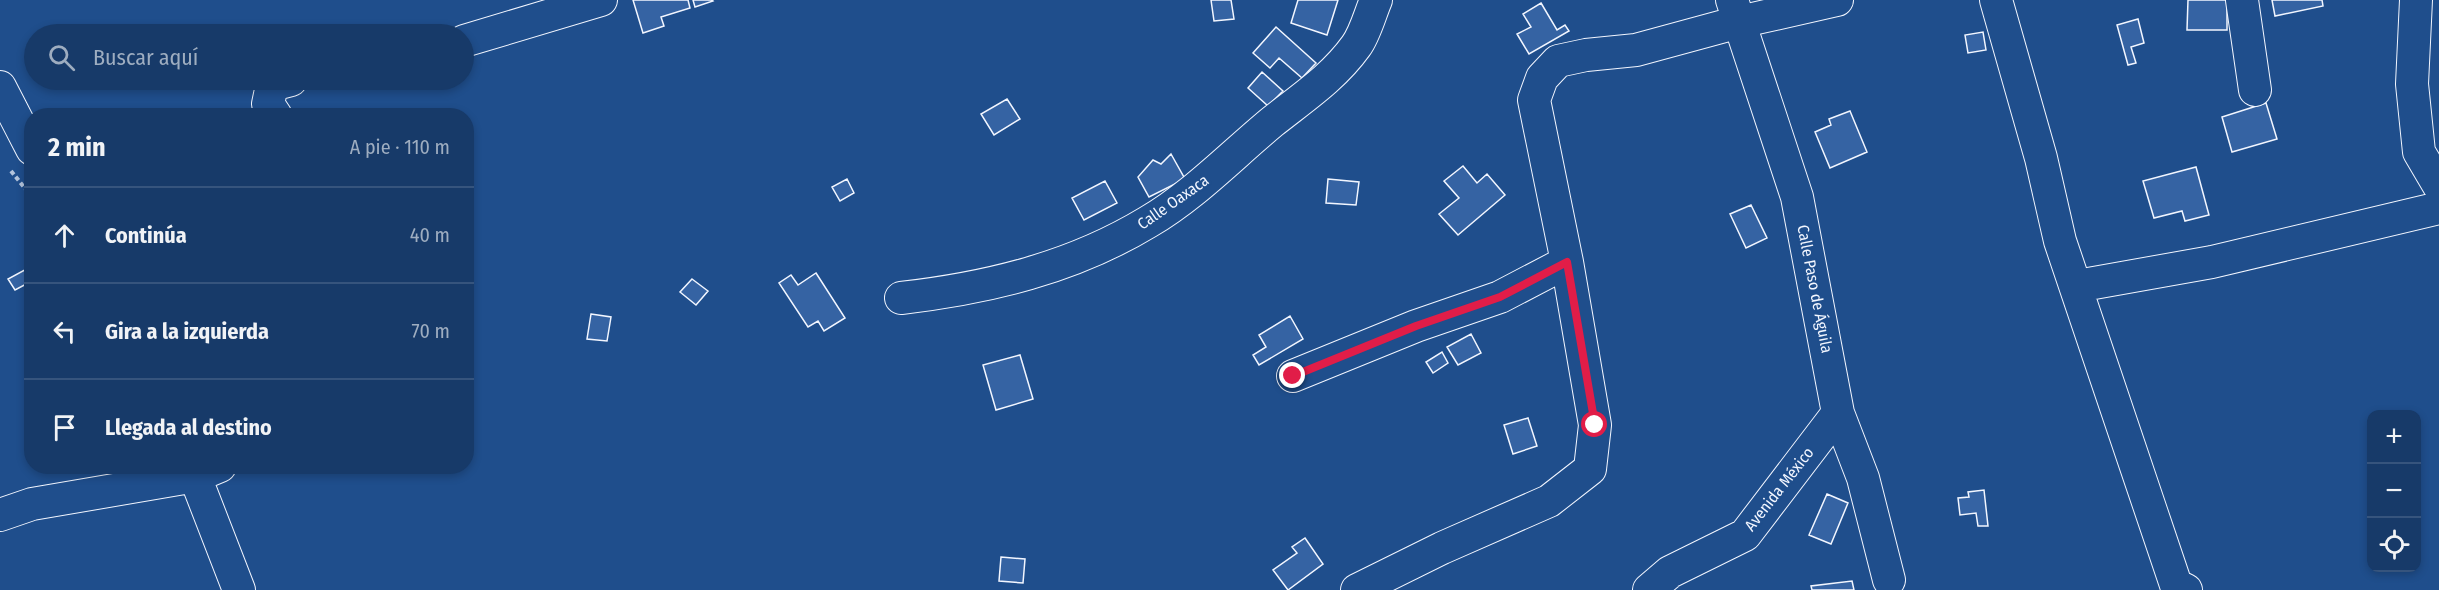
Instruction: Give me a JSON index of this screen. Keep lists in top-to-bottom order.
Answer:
{
  "streets": {
    "street": ["Calle Oaxaca", "Calle Paso de Águila", "Avenida México"]
  },
  "crossings": [
    ["Calle Paso de Águila", "Avenida México"]
  ],
  "page": {
    "search": "Buscar aquí",
    "heading": ["2 min", "A pie · 110 m"],
    "list": [
      ["Continúa", "40 m"],
      ["Gira a la izquierda", "70 m"],
      "Llegada al destino"
    ],
    "map_buttons": ["+", "−"]
  }
}
